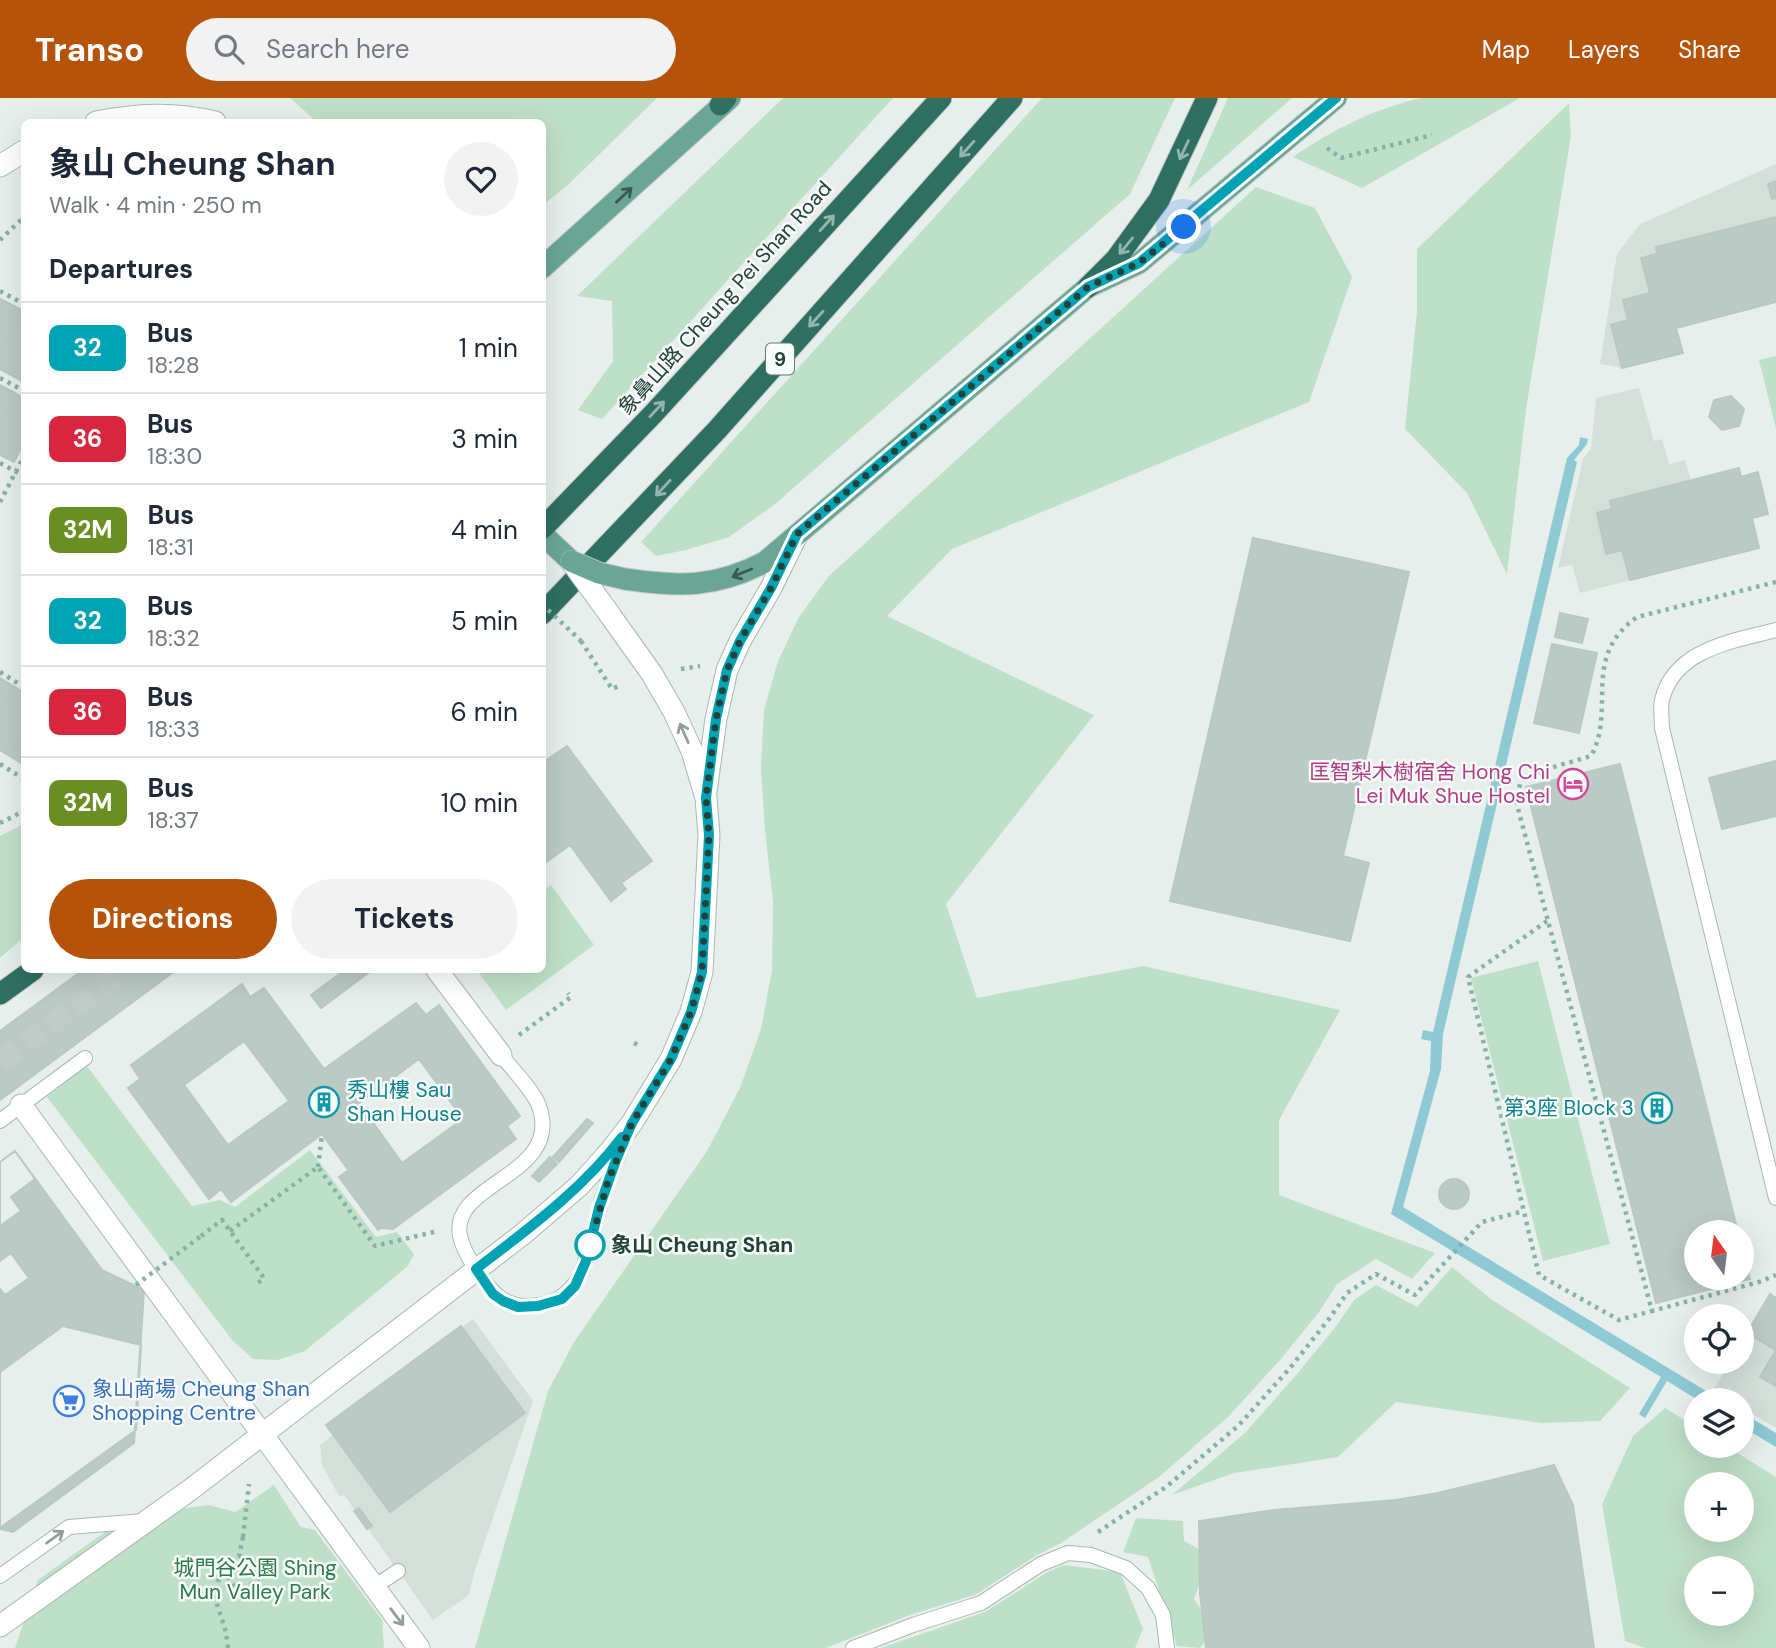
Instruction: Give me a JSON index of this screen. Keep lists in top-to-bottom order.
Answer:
{
  "streets": {
    "highway": ["象鼻山路 Cheung Pei Shan Road", "9"]
  },
  "parks": ["城門谷公園 Shing Mun Valley Park"],
  "places": {
    "hotel": ["匡智梨木樹宿舍 Hong Chi Lei Muk Shue Hostel"],
    "building": ["秀山樓 Sau Shan House", "第3座 Block 3"],
    "other": ["象山 Cheung Shan"],
    "supermarket": ["象山商場 Cheung Shan Shopping Centre"]
  },
  "lines": ["bus line 32"],
  "north": "top",
  "page": {
    "header": "Transo",
    "search": "Search here",
    "nav": ["Map", "Layers", "Share"],
    "heading": [
      ["象山 Cheung Shan", "Walk · 4 min · 250 m"],
      "Departures"
    ],
    "list": [
      {
        "mark": "32",
        "name": "Bus",
        "note": "18:28",
        "value": "1 min"
      },
      {
        "mark": "36",
        "name": "Bus",
        "note": "18:30",
        "value": "3 min"
      },
      {
        "mark": "32M",
        "name": "Bus",
        "note": "18:31",
        "value": "4 min"
      },
      {
        "mark": "32",
        "name": "Bus",
        "note": "18:32",
        "value": "5 min"
      },
      {
        "mark": "36",
        "name": "Bus",
        "note": "18:33",
        "value": "6 min"
      },
      {
        "mark": "32M",
        "name": "Bus",
        "note": "18:37",
        "value": "10 min"
      }
    ],
    "buttons": ["Directions", "Tickets"],
    "map_buttons": ["+", "−"]
  }
}
